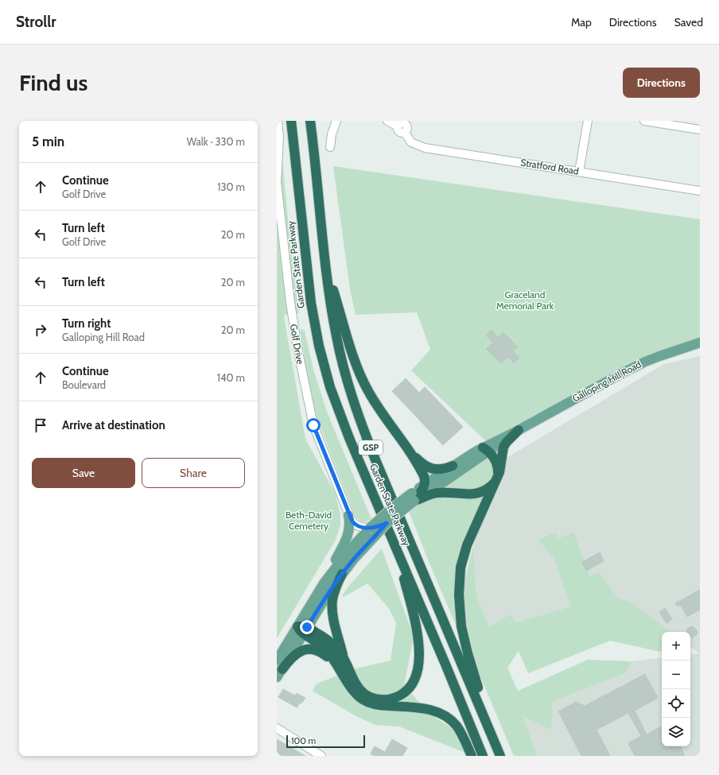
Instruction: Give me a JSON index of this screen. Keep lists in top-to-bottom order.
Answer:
{
  "streets": {
    "highway": ["Garden State Parkway", "GSP"],
    "main road": ["Galloping Hill Road"],
    "street": ["Stratford Road", "Golf Drive"]
  },
  "crossings": [
    ["Golf Drive", "Galloping Hill Road"]
  ],
  "parks": ["Graceland Memorial Park", "Beth-David Cemetery"],
  "scale_bar": "100 m",
  "page": {
    "header": "Strollr",
    "nav": ["Map", "Directions", "Saved"],
    "buttons": [
      "Directions",
      ["Save", "Share"]
    ],
    "title": "Find us",
    "heading": ["5 min", "Walk · 330 m"],
    "list": [
      ["Continue", "Golf Drive", "130 m"],
      ["Turn left", "Golf Drive", "20 m"],
      ["Turn left", "20 m"],
      ["Turn right", "Galloping Hill Road", "20 m"],
      ["Continue", "Boulevard", "140 m"],
      "Arrive at destination"
    ],
    "map_buttons": ["+", "−"],
    "scale": "100 m"
  }
}
